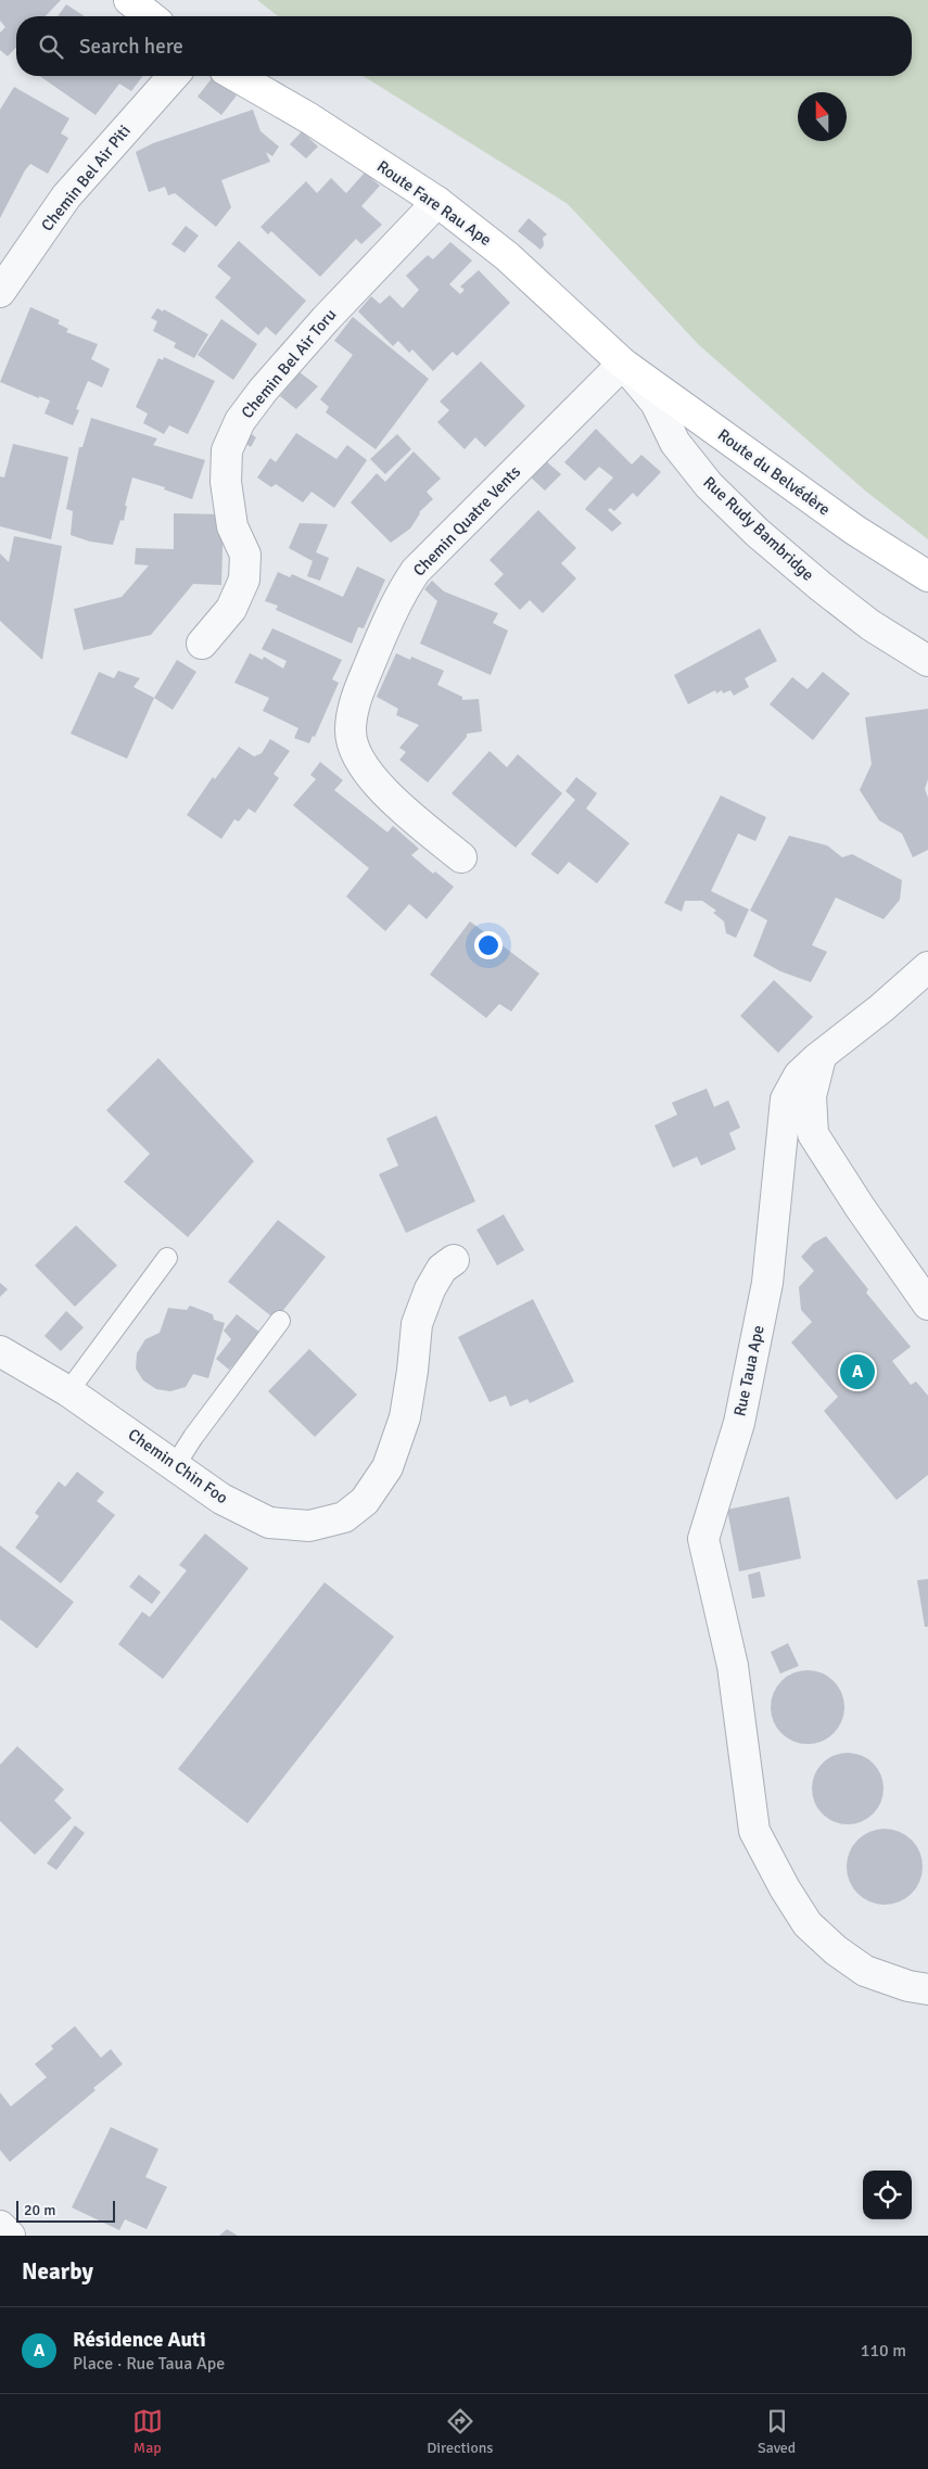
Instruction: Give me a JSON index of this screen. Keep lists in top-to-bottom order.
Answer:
{
  "streets": {
    "main road": ["Route Fare Rau Ape", "Route du Belvédère"],
    "street": [
      "Chemin Bel Air Piti",
      "Chemin Bel Air Toru",
      "Chemin Quatre Vents",
      "Rue Rudy Bambridge",
      "Rue Taua Ape",
      "Chemin Chin Foo"
    ]
  },
  "crossings": [
    ["Route Fare Rau Ape", "Chemin Bel Air Toru"],
    ["Route Fare Rau Ape", "Route du Belvédère"],
    ["Route Fare Rau Ape", "Chemin Quatre Vents"],
    ["Route Fare Rau Ape", "Rue Rudy Bambridge"],
    ["Route du Belvédère", "Chemin Quatre Vents"],
    ["Route du Belvédère", "Rue Rudy Bambridge"],
    ["Chemin Quatre Vents", "Rue Rudy Bambridge"]
  ],
  "scale_bar": "20 m",
  "north": "top",
  "page": {
    "search": "Search here",
    "pins": "A",
    "scale": "20 m",
    "heading": "Nearby",
    "list": [
      {
        "mark": "A",
        "name": "Résidence Auti",
        "note": "Place · Rue Taua Ape",
        "value": "110 m"
      }
    ],
    "nav": ["Map", "Directions", "Saved"]
  }
}
